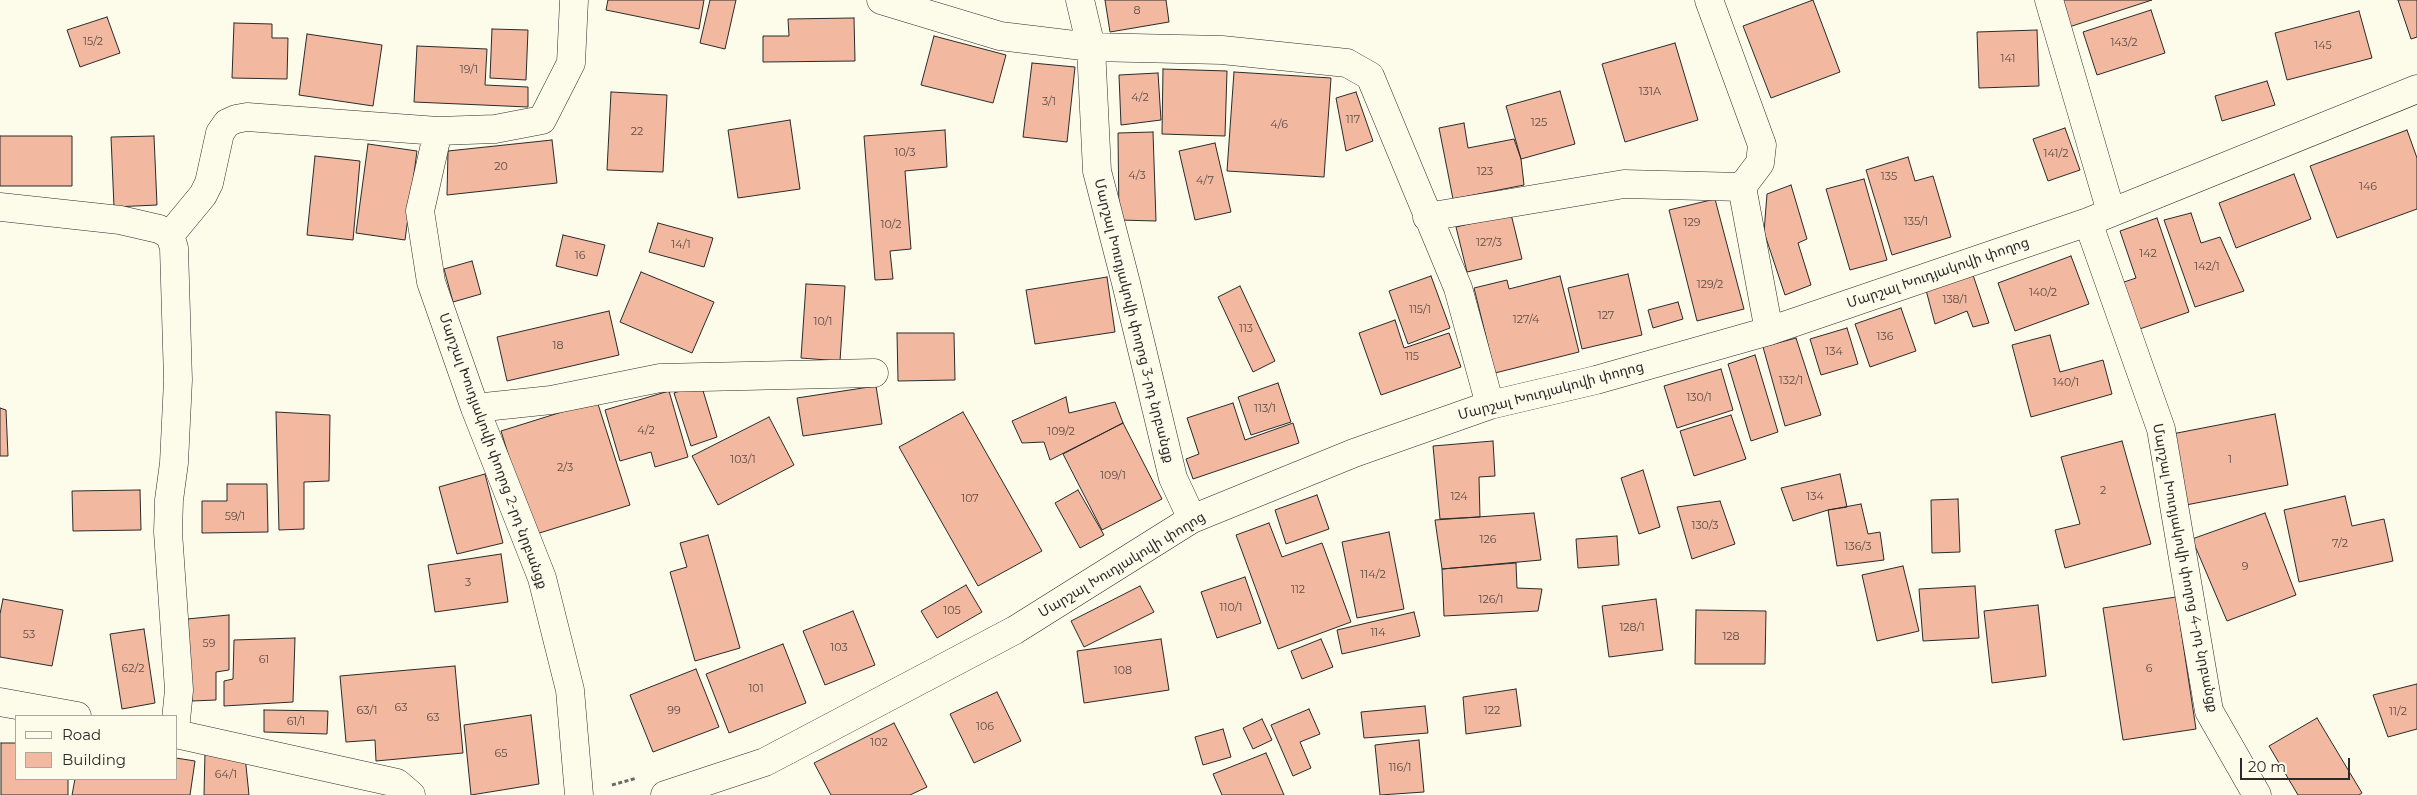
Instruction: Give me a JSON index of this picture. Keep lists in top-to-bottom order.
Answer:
{
  "streets": {
    "street": [
      "Մարշալ Խուդյակովի փողոց",
      "Մարշալ Խուդյակովի փողոց 3-րդ նրբանցք",
      "Մարշալ Խուդյակովի փողոց 2-րդ նրբանցք",
      "Մարշալ Խուդյակովի փողոց 4-րդ նրբանցք"
    ]
  },
  "crossings": [
    ["Մարշալ Խուդյակովի փողոց", "Մարշալ Խուդյակովի փողոց 3-րդ նրբանցք"],
    ["Մարշալ Խուդյակովի փողոց", "Մարշալ Խուդյակովի փողոց 4-րդ նրբանցք"]
  ],
  "house_numbers": [
    "8",
    "15/2",
    "143/2",
    "145",
    "141",
    "19/1",
    "131А",
    "4/2",
    "3/1",
    "117",
    "125",
    "4/6",
    "22",
    "10/3",
    "141/2",
    "20",
    "123",
    "4/3",
    "135",
    "4/7",
    "146",
    "135/1",
    "129",
    "10/2",
    "127/3",
    "14/1",
    "142",
    "16",
    "142/1",
    "129/2",
    "140/2",
    "138/1",
    "115/1",
    "127",
    "127/4",
    "10/1",
    "113",
    "136",
    "18",
    "134",
    "115",
    "132/1",
    "140/1",
    "130/1",
    "113/1",
    "4/2",
    "109/2",
    "103/1",
    "1",
    "2/3",
    "109/1",
    "2",
    "124",
    "134",
    "107",
    "59/1",
    "130/3",
    "126",
    "7/2",
    "136/3",
    "9",
    "114/2",
    "3",
    "112",
    "126/1",
    "110/1",
    "105",
    "128/1",
    "114",
    "53",
    "128",
    "59",
    "103",
    "61",
    "62/2",
    "6",
    "108",
    "101",
    "63",
    "63/1",
    "99",
    "122",
    "11/2",
    "63",
    "61/1",
    "106",
    "102",
    "65",
    "116/1",
    "64/1"
  ],
  "legend": ["Road", "Building"],
  "scale_bar": "20 m"
}
